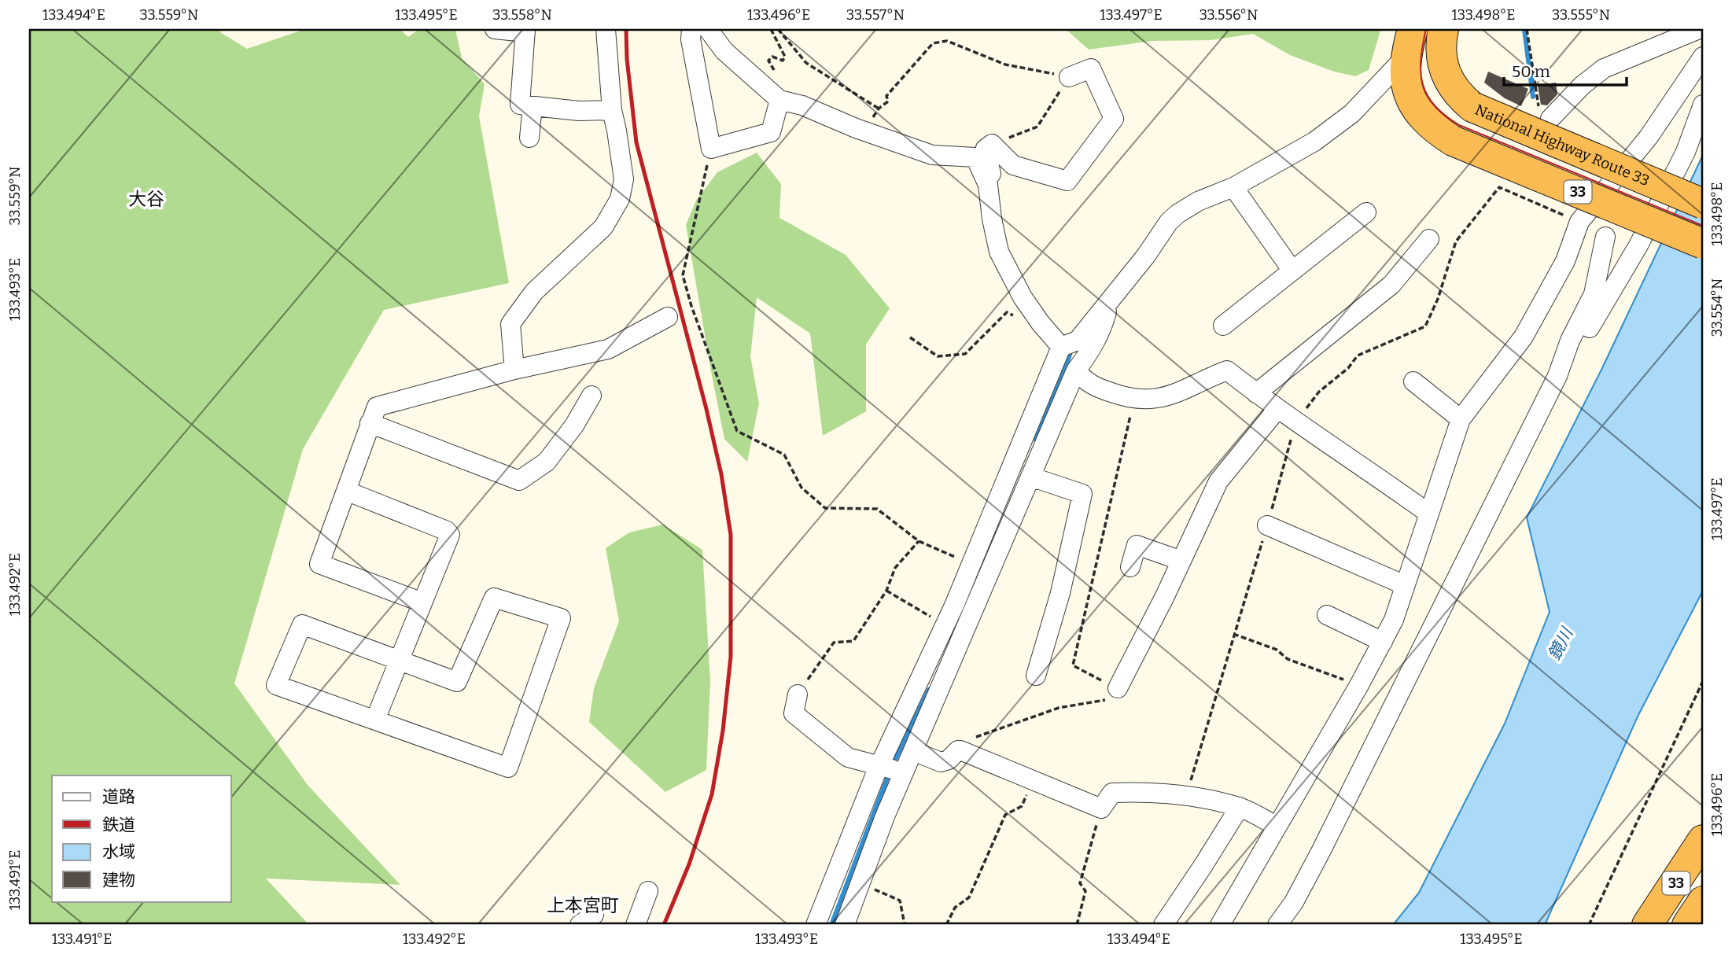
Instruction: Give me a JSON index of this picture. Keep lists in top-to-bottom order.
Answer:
{
  "streets": {
    "highway": ["National Highway Route 33", "33"]
  },
  "districts": ["大谷", "上本宮町"],
  "water": ["鏡川"],
  "legend": [
    "道路",
    "鉄道",
    "水域",
    "建物"
  ],
  "scale_bar": "50 m",
  "coordinates": [
    "133.494°E",
    "33.559°N",
    "133.495°E",
    "33.558°N",
    "133.496°E",
    "33.557°N",
    "133.497°E",
    "33.556°N",
    "133.498°E",
    "33.555°N",
    "133.493°E",
    "33.554°N",
    "133.492°E",
    "133.491°E"
  ]
}
